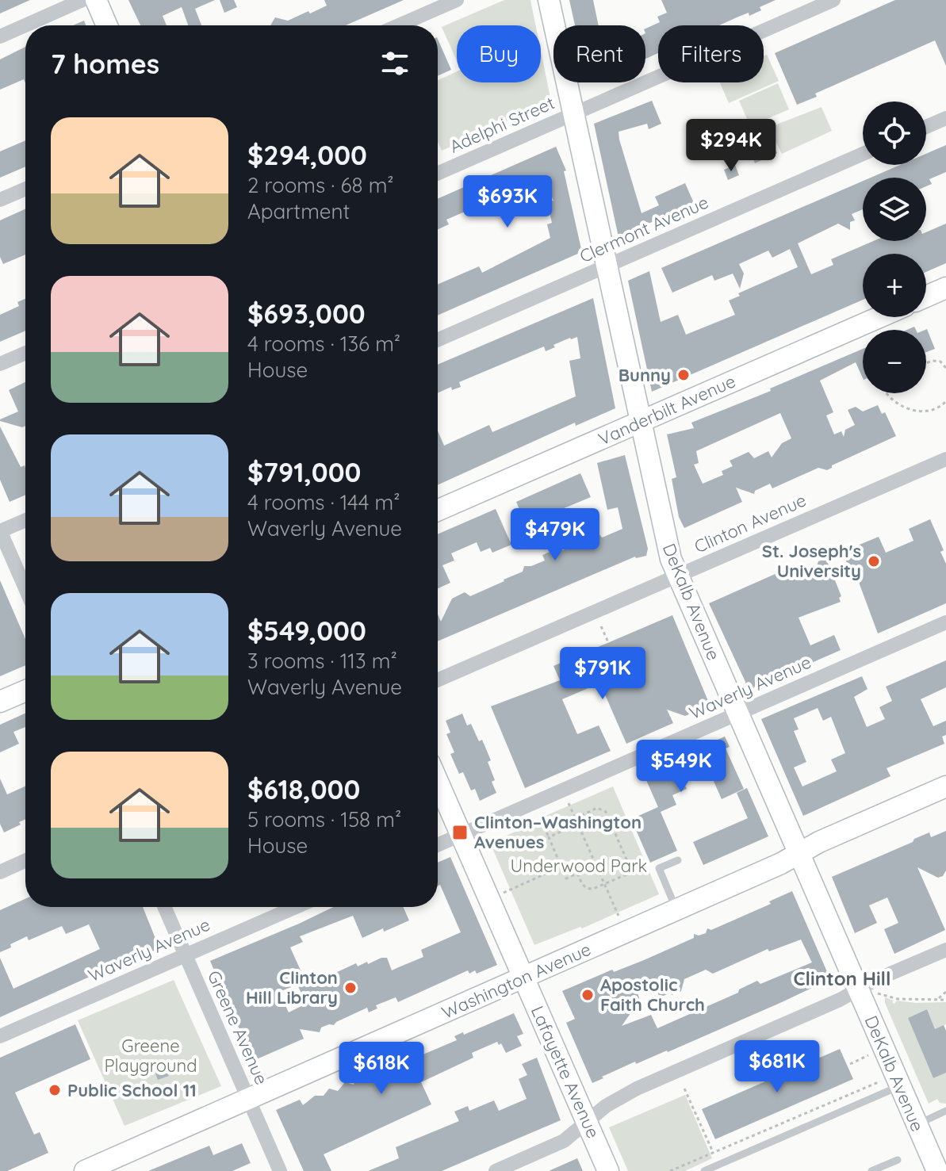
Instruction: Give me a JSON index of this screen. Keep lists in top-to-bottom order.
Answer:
{
  "streets": {
    "main road": [
      "Vanderbilt Avenue",
      "DeKalb Avenue",
      "Washington Avenue",
      "Lafayette Avenue"
    ],
    "street": [
      "Adelphi Street",
      "Clermont Avenue",
      "Clinton Avenue",
      "Waverly Avenue",
      "Greene Avenue"
    ]
  },
  "crossings": [
    ["Adelphi Street", "DeKalb Avenue"],
    ["Clermont Avenue", "DeKalb Avenue"],
    ["Vanderbilt Avenue", "DeKalb Avenue"],
    ["Clinton Avenue", "DeKalb Avenue"],
    ["DeKalb Avenue", "Waverly Avenue"],
    ["DeKalb Avenue", "Washington Avenue"],
    ["Waverly Avenue", "Greene Avenue"],
    ["Waverly Avenue", "Lafayette Avenue"],
    ["Washington Avenue", "Greene Avenue"],
    ["Washington Avenue", "Lafayette Avenue"]
  ],
  "districts": ["Clinton Hill"],
  "parks": ["Underwood Park", "Greene Playground"],
  "places": {
    "other": [
      "Bunny",
      "St. Joseph's University",
      "Clinton Hill Library",
      "Apostolic Faith Church",
      "Public School 11"
    ],
    "transit": ["Clinton–Washington Avenues"]
  },
  "page": {
    "chip": ["Buy", "Rent", "Filters"],
    "heading": "7 homes",
    "map_buttons": ["+", "−"],
    "list": [
      {
        "name": "$294,000",
        "note": "2 rooms · 68 m² · Apartment"
      },
      {
        "name": "$693,000",
        "note": "4 rooms · 136 m² · House"
      },
      {
        "name": "$791,000",
        "note": "4 rooms · 144 m² · Waverly Avenue"
      },
      {
        "name": "$549,000",
        "note": "3 rooms · 113 m² · Waverly Avenue"
      },
      {
        "name": "$618,000",
        "note": "5 rooms · 158 m² · House"
      }
    ],
    "price": [
      "$294K",
      "$693K",
      "$479K",
      "$791K",
      "$549K",
      "$681K",
      "$618K"
    ]
  }
}
